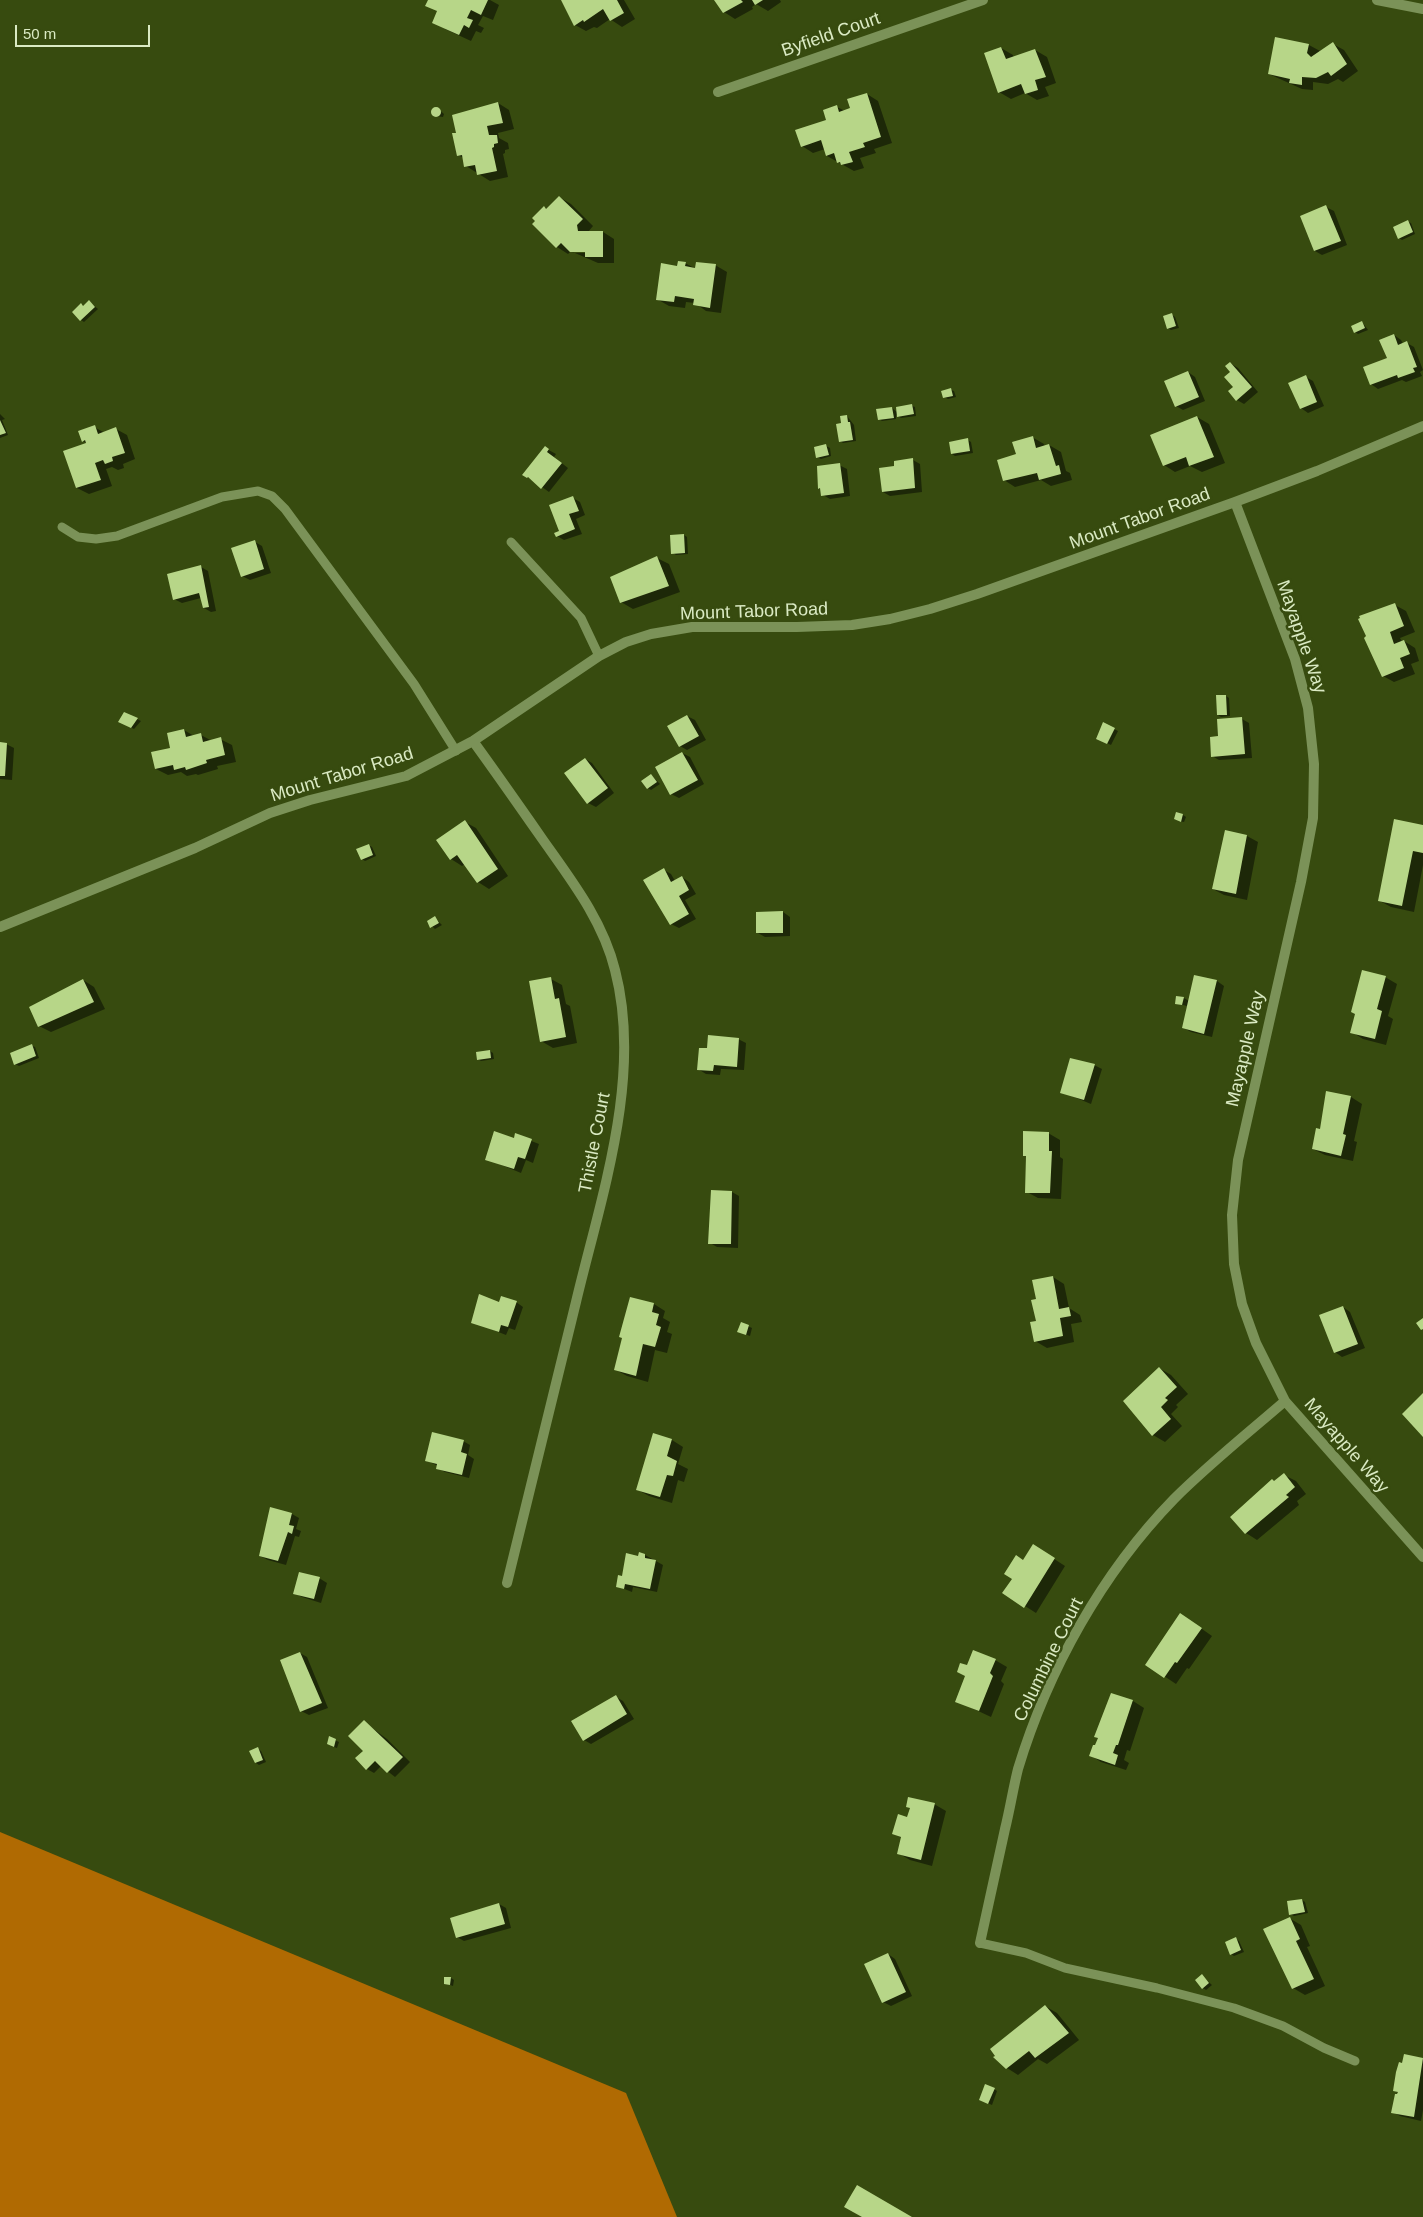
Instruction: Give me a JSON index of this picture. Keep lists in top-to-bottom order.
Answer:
{
  "streets": {
    "street": [
      "Byfield Court",
      "Mount Tabor Road",
      "Mayapple Way",
      "Thistle Court",
      "Columbine Court"
    ]
  },
  "crossings": [
    ["Mount Tabor Road", "Mayapple Way"],
    ["Mount Tabor Road", "Thistle Court"],
    ["Mayapple Way", "Columbine Court"]
  ],
  "scale_bar": "50 m"
}
